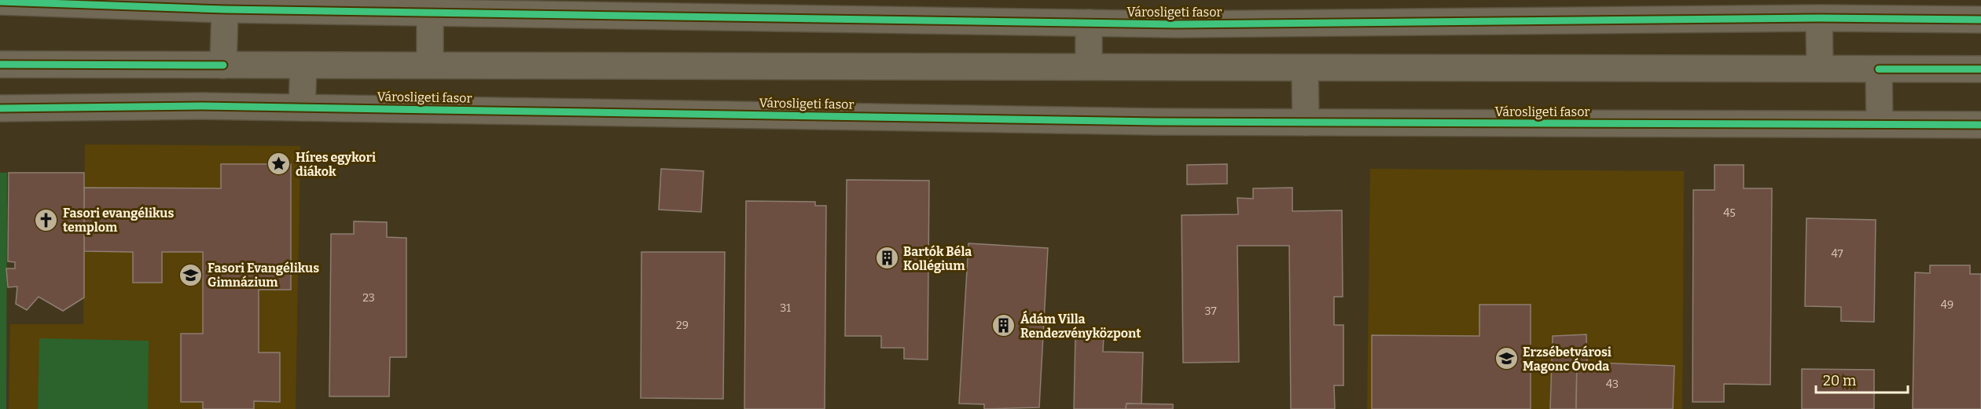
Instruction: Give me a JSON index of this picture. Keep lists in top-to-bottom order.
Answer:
{
  "streets": {
    "street": ["Városligeti fasor"]
  },
  "places": {
    "place": ["Híres egykori diákok"],
    "church": ["Fasori evangélikus templom"],
    "building": ["Bartók Béla Kollégium", "Ádám Villa Rendezvényközpont"],
    "school or university": ["Fasori Evangélikus Gimnázium", "Erzsébetvárosi Magonc Óvoda"]
  },
  "house_numbers": [
    "45",
    "47",
    "23",
    "49",
    "31",
    "37",
    "29",
    "43"
  ],
  "scale_bar": "20 m"
}
